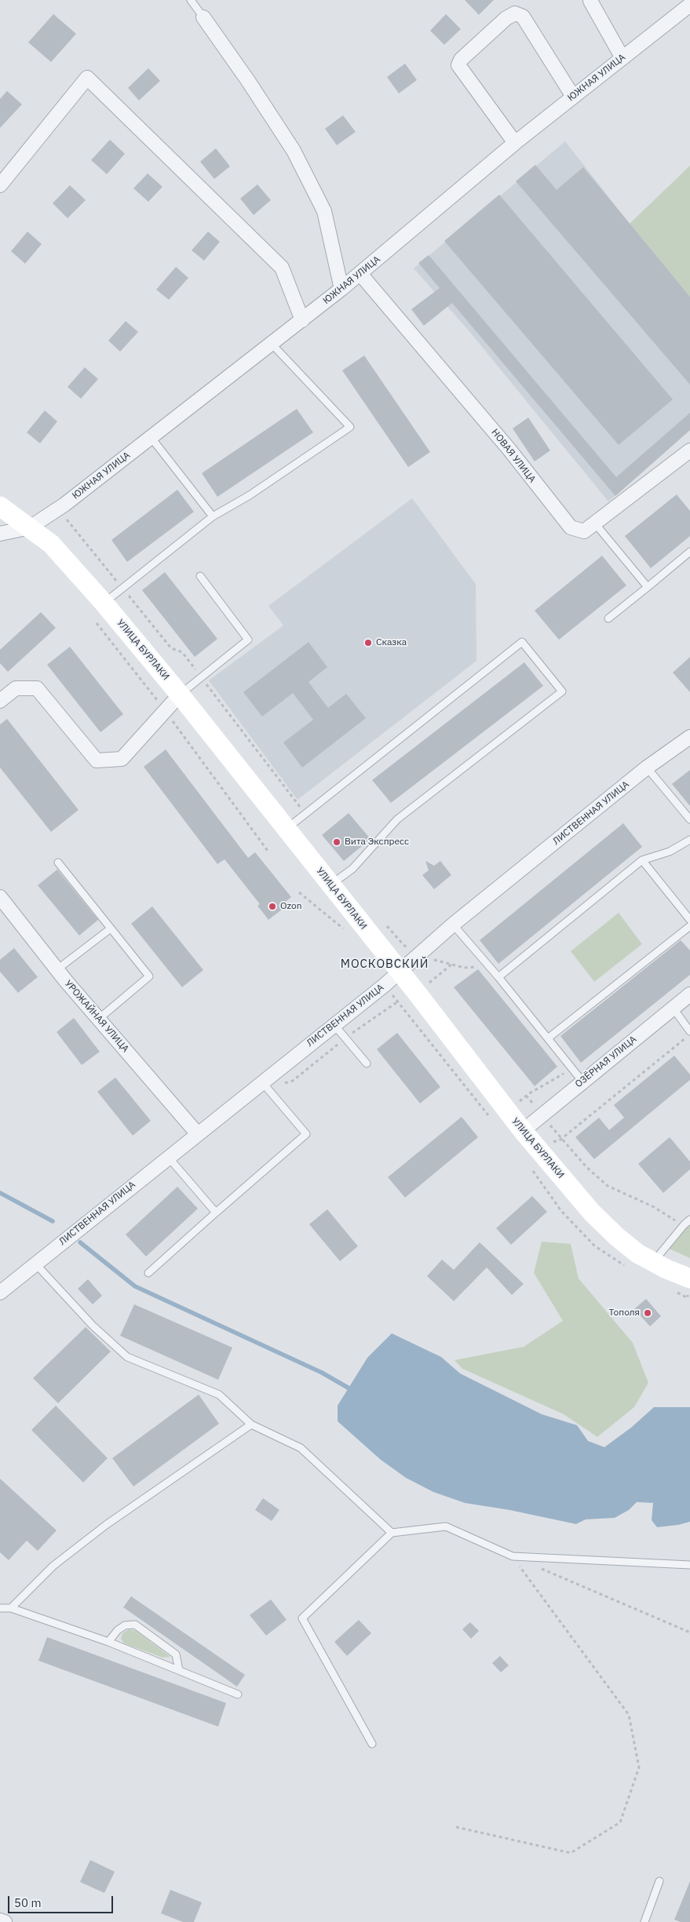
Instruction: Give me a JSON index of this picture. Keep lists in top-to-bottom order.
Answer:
{
  "streets": {
    "street": [
      "ЮЖНАЯ УЛИЦА",
      "НОВАЯ УЛИЦА",
      "УЛИЦА БУРЛАКИ",
      "ЛИСТВЕННАЯ УЛИЦА",
      "УРОЖАЙНАЯ УЛИЦА",
      "ОЗЁРНАЯ УЛИЦА"
    ]
  },
  "crossings": [
    ["ЮЖНАЯ УЛИЦА", "НОВАЯ УЛИЦА"],
    ["ЮЖНАЯ УЛИЦА", "УЛИЦА БУРЛАКИ"],
    ["УЛИЦА БУРЛАКИ", "ЛИСТВЕННАЯ УЛИЦА"],
    ["УЛИЦА БУРЛАКИ", "ОЗЁРНАЯ УЛИЦА"],
    ["ЛИСТВЕННАЯ УЛИЦА", "УРОЖАЙНАЯ УЛИЦА"]
  ],
  "districts": ["МОСКОВСКИЙ"],
  "places": [
    "Сказка",
    "Вита Экспресс",
    "Ozon",
    "Тополя"
  ],
  "scale_bar": "50 m"
}
